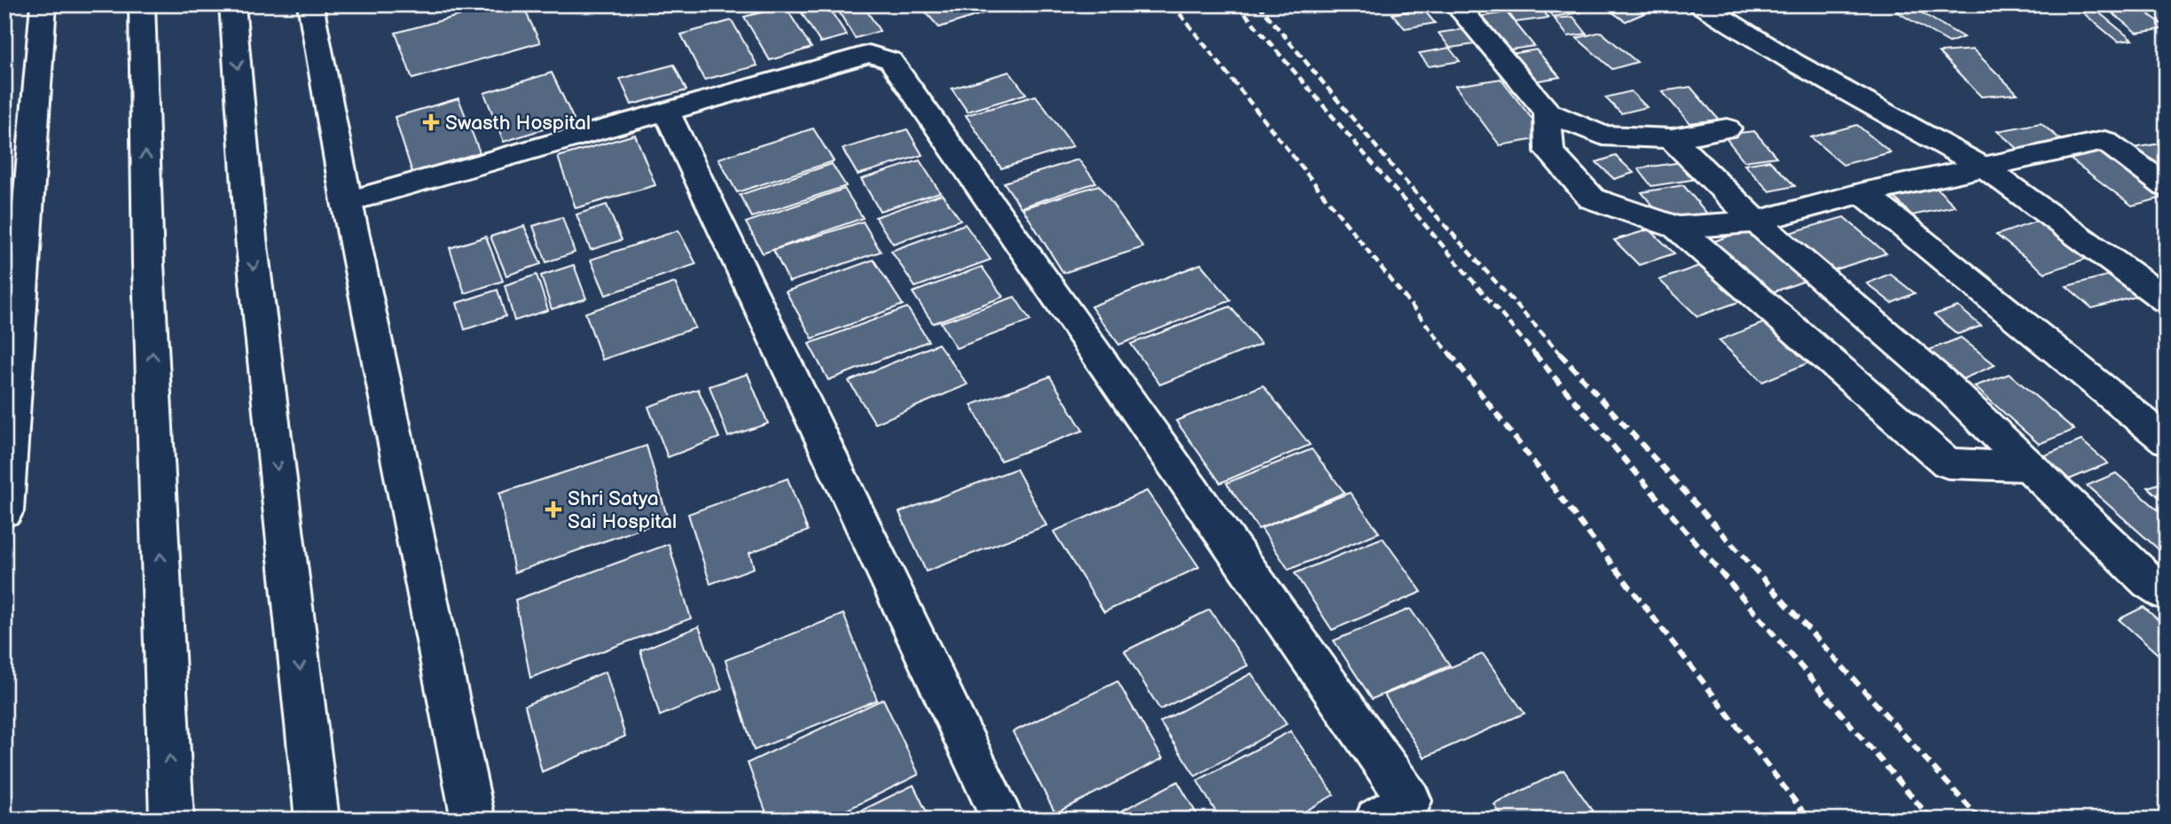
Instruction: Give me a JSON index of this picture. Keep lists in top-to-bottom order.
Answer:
{
  "places": {
    "health": ["Swasth Hospital", "Shri Satya Sai Hospital"]
  }
}
